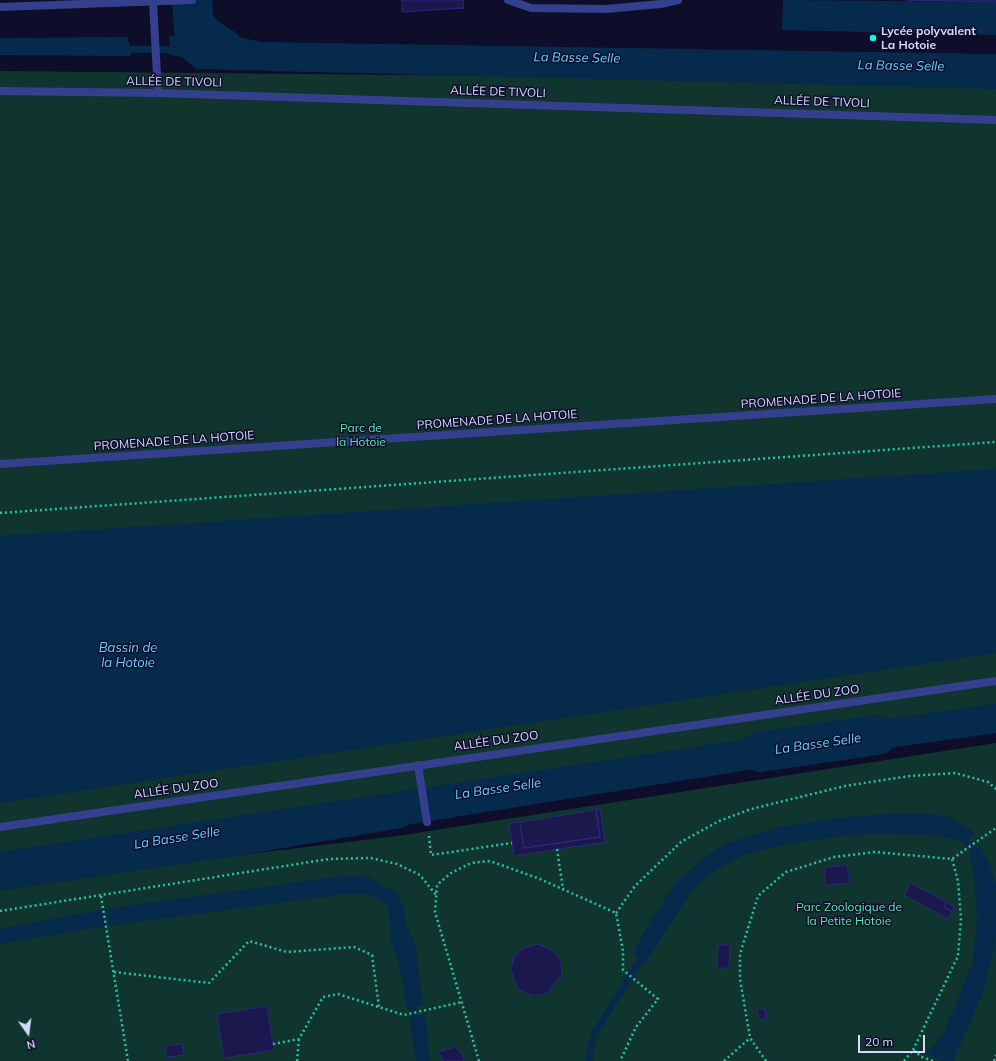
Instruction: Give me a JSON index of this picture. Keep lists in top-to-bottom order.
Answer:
{
  "streets": {
    "street": ["ALLÉE DE TIVOLI", "PROMENADE DE LA HOTOIE", "ALLÉE DU ZOO"]
  },
  "water": ["La Basse Selle", "Bassin de la Hotoie"],
  "parks": ["Parc de la Hotoie", "Parc Zoologique de la Petite Hotoie"],
  "places": ["Lycée polyvalent La Hotoie"],
  "scale_bar": "20 m",
  "north": "bottom"
}
